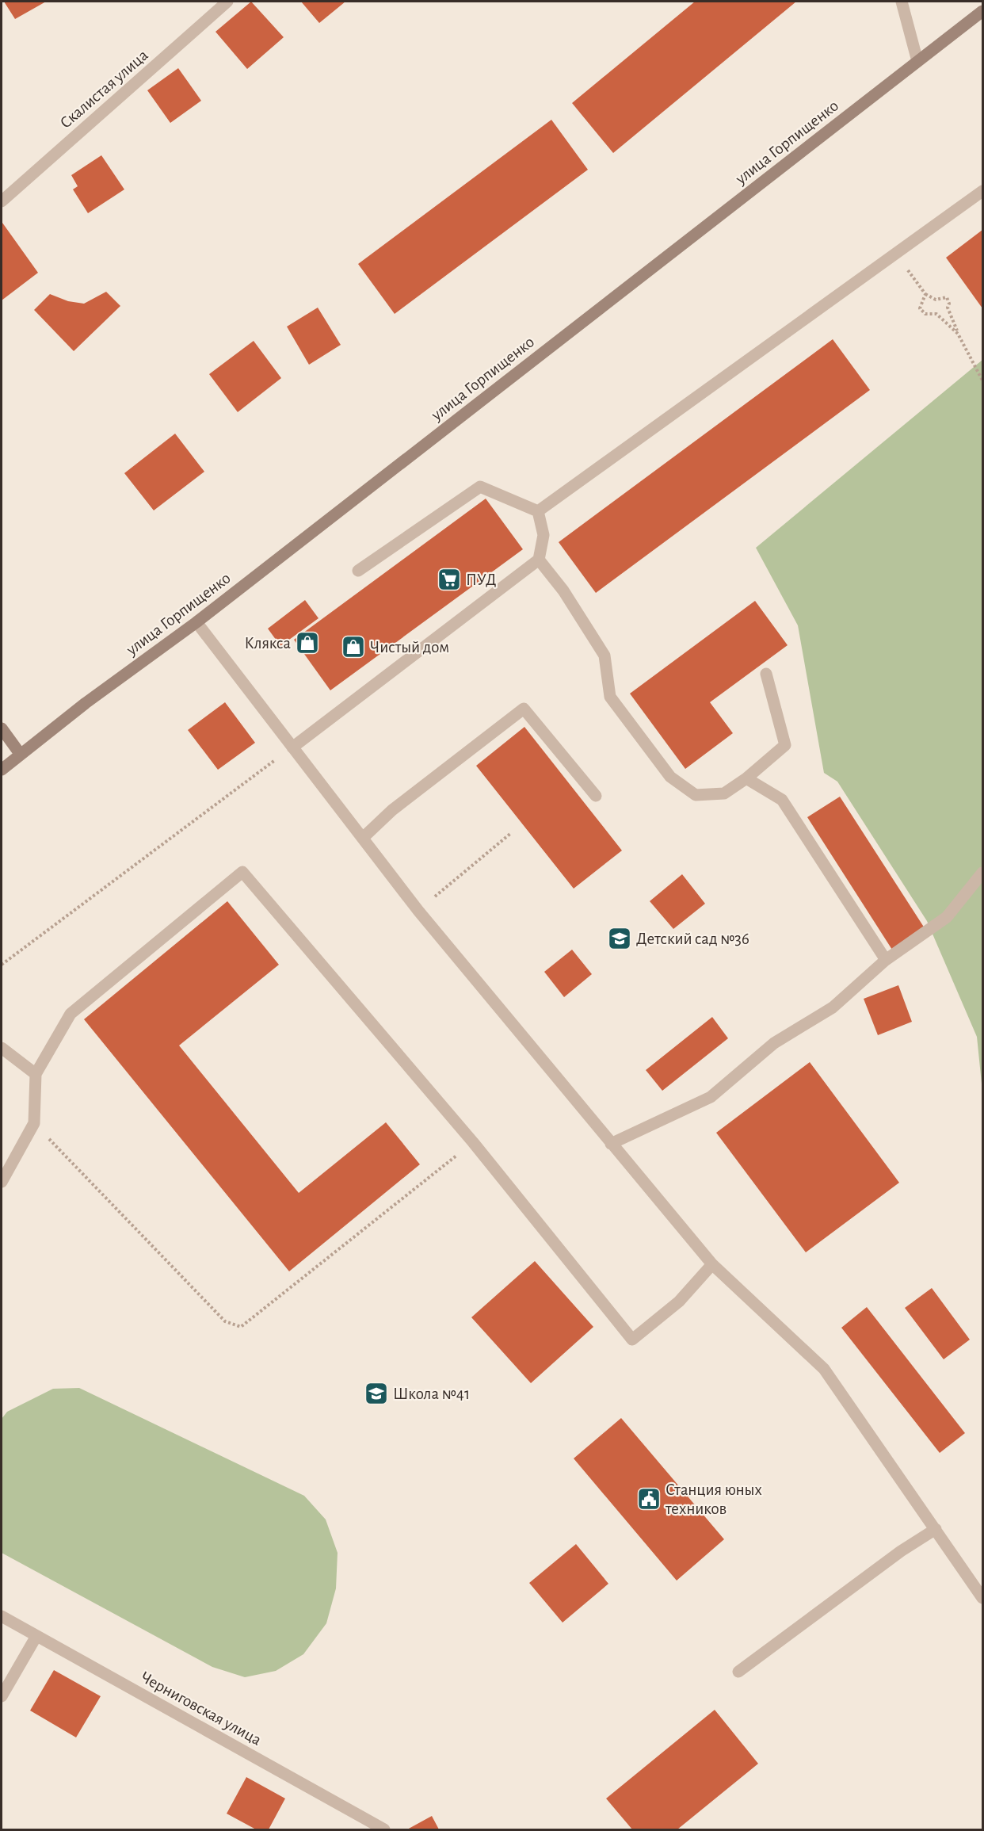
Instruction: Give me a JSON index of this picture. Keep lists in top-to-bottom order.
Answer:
{
  "streets": {
    "main road": ["улица Горпищенко"],
    "street": ["Скалистая улица", "Черниговская улица"]
  },
  "places": {
    "supermarket": ["ПУД"],
    "shop": ["Клякса", "Чистый дом"],
    "school or university": ["Детский сад №36", "Школа №41"],
    "public building": ["Станция юных техников"]
  }
}
